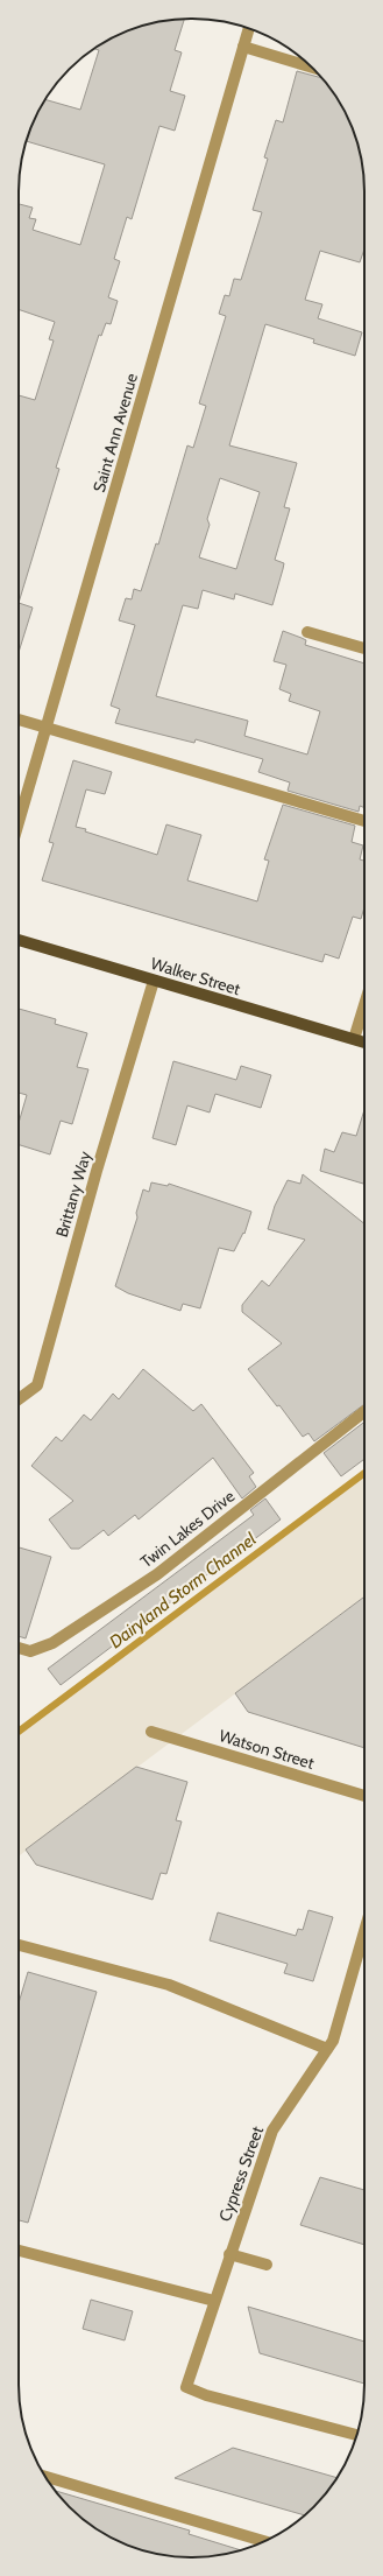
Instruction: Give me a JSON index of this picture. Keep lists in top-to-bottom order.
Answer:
{
  "streets": {
    "main road": ["Walker Street"],
    "street": [
      "Saint Ann Avenue",
      "Brittany Way",
      "Twin Lakes Drive",
      "Watson Street",
      "Cypress Street"
    ]
  },
  "crossings": [
    ["Walker Street", "Brittany Way"]
  ],
  "water": ["Dairyland Storm Channel"]
}
